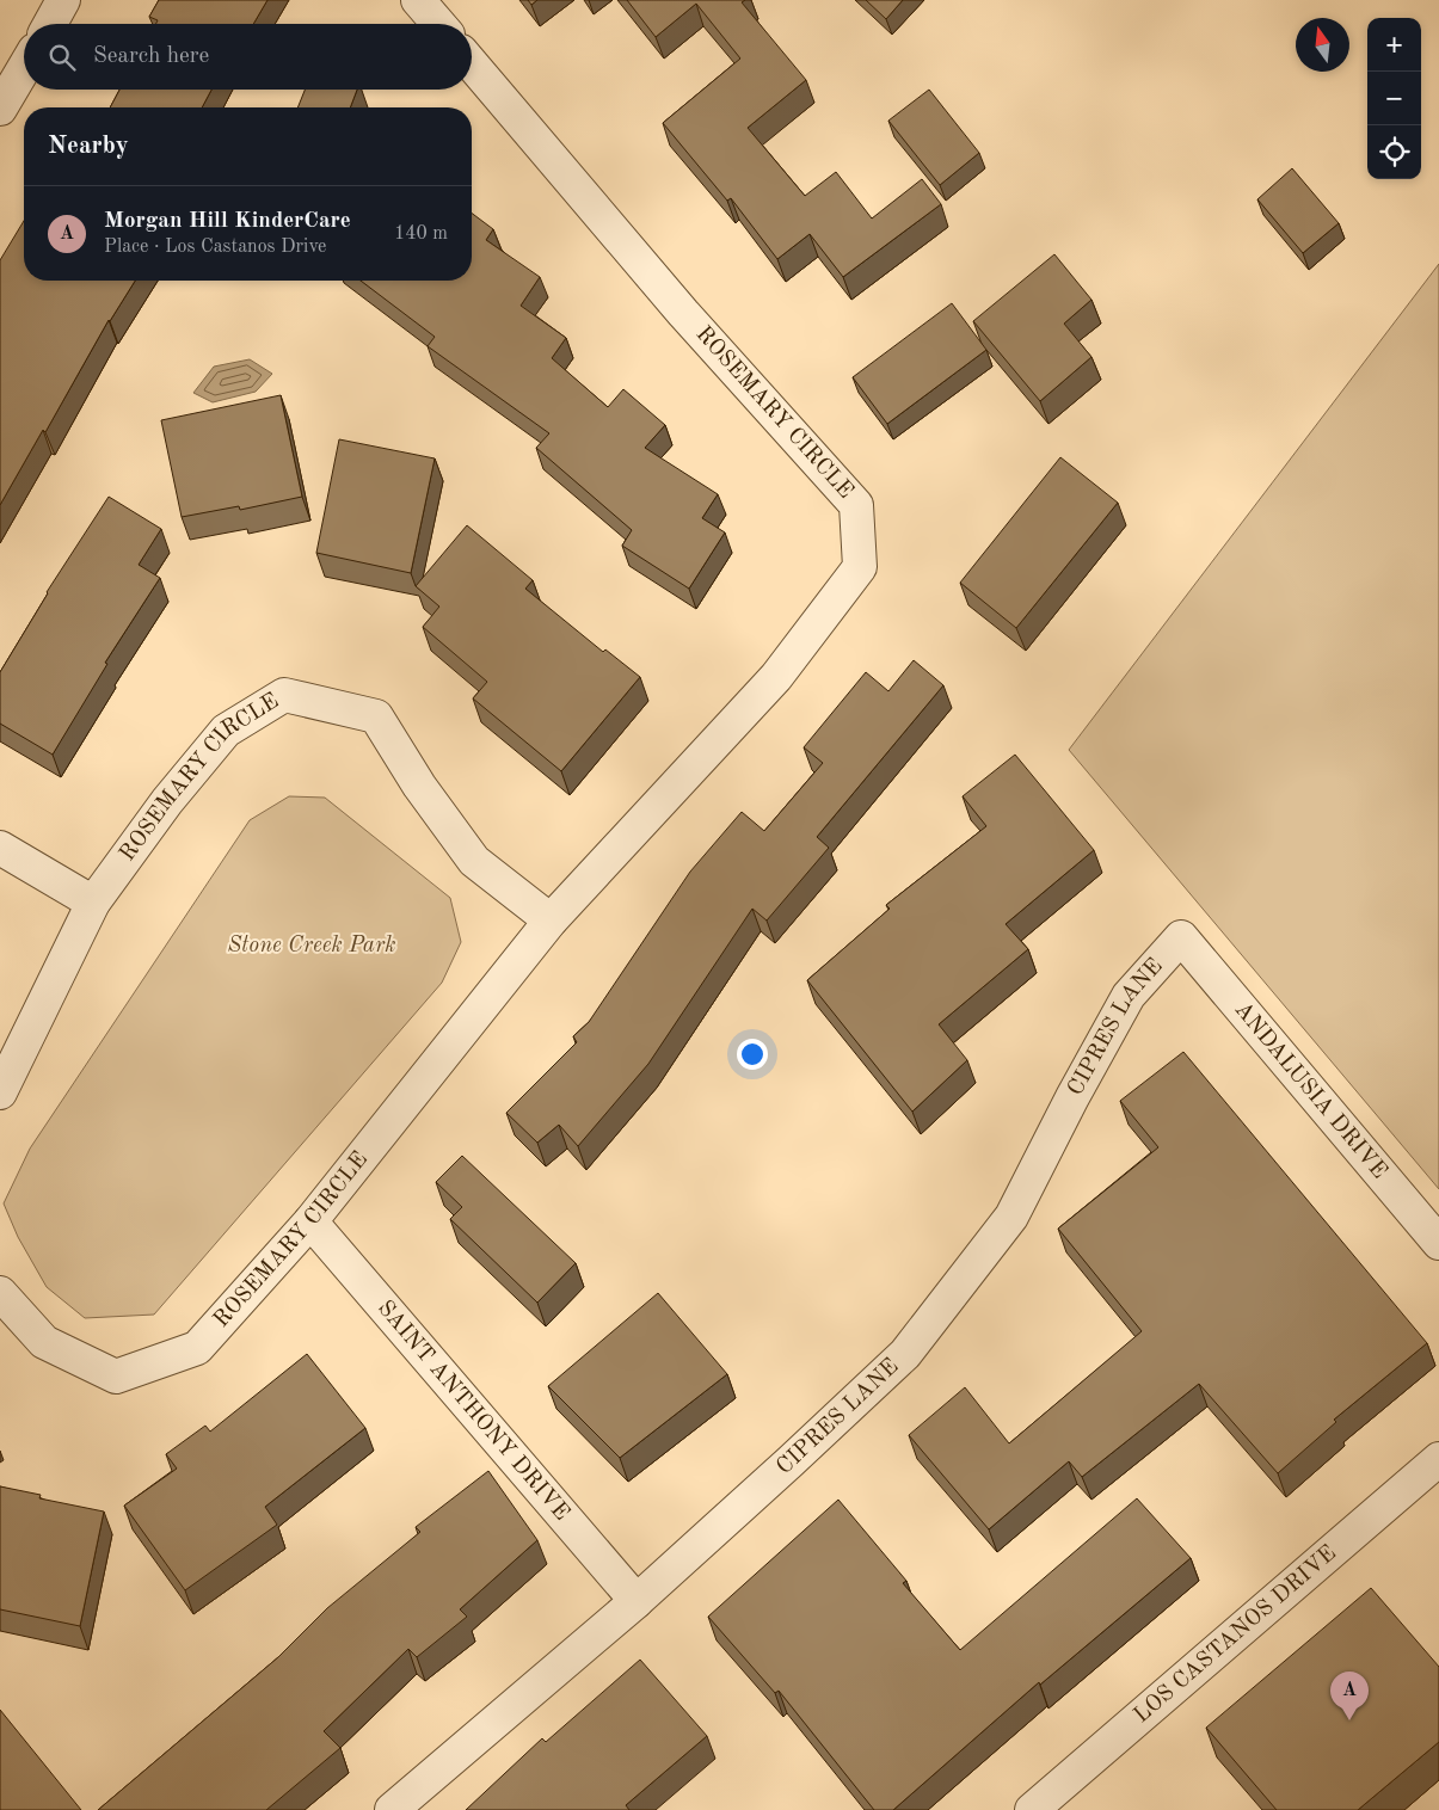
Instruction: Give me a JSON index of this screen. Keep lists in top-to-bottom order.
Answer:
{
  "streets": {
    "street": [
      "ROSEMARY CIRCLE",
      "CIPRES LANE",
      "ANDALUSIA DRIVE",
      "SAINT ANTHONY DRIVE",
      "LOS CASTANOS DRIVE"
    ]
  },
  "crossings": [
    ["ROSEMARY CIRCLE", "SAINT ANTHONY DRIVE"],
    ["CIPRES LANE", "ANDALUSIA DRIVE"],
    ["CIPRES LANE", "SAINT ANTHONY DRIVE"]
  ],
  "parks": ["Stone Creek Park"],
  "north": "top",
  "page": {
    "map_buttons": ["+", "−"],
    "search": "Search here",
    "heading": "Nearby",
    "list": [
      {
        "mark": "A",
        "name": "Morgan Hill KinderCare",
        "note": "Place · Los Castanos Drive",
        "value": "140 m"
      }
    ],
    "pins": "A"
  }
}
